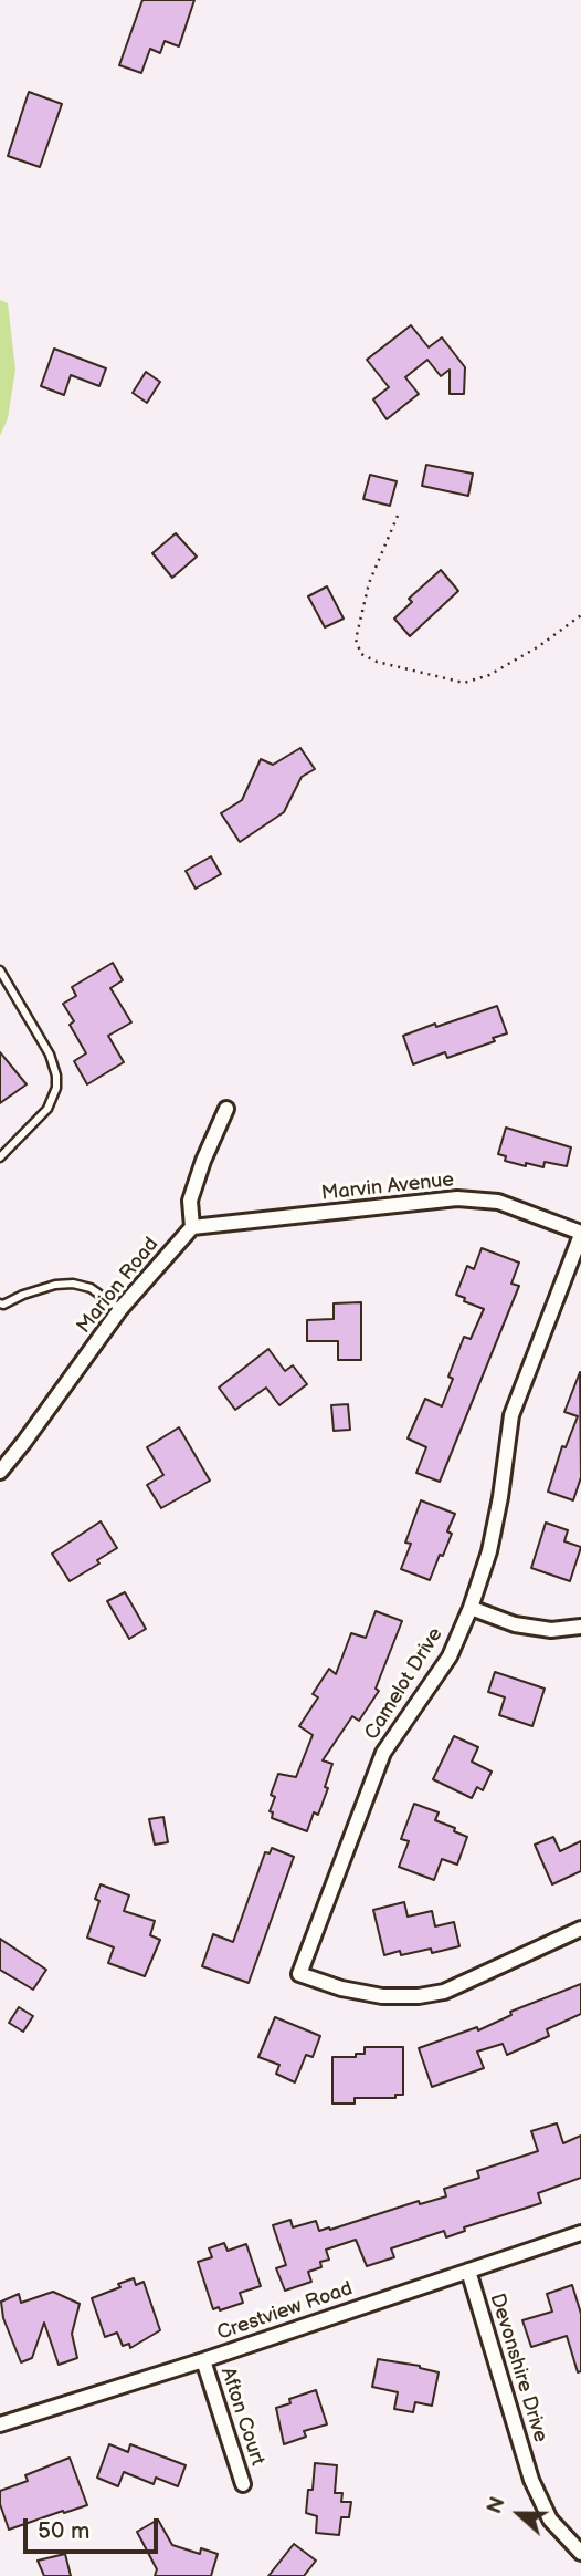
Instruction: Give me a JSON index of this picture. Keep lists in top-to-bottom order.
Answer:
{
  "streets": {
    "street": [
      "Marvin Avenue",
      "Marion Road",
      "Camelot Drive",
      "Crestview Road",
      "Devonshire Drive",
      "Afton Court"
    ]
  },
  "crossings": [
    ["Marvin Avenue", "Marion Road"],
    ["Marvin Avenue", "Camelot Drive"],
    ["Crestview Road", "Devonshire Drive"],
    ["Crestview Road", "Afton Court"]
  ],
  "scale_bar": "50 m",
  "north": "left"
}
